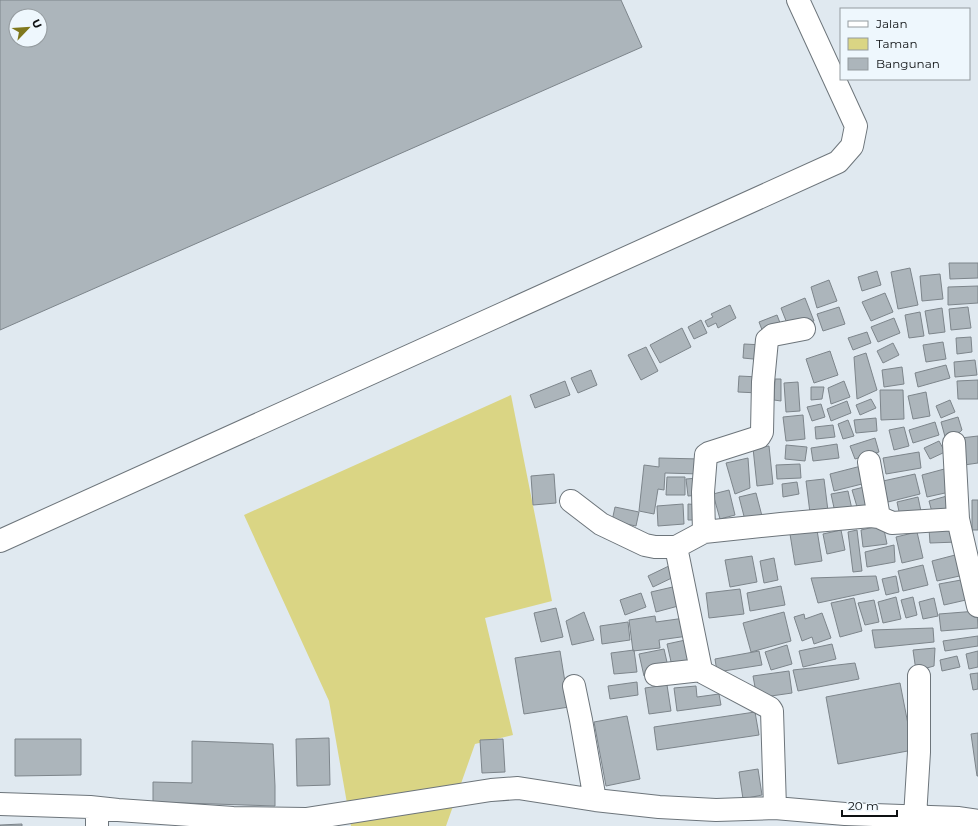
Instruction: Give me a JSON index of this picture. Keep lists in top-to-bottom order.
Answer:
{
  "legend": ["Jalan", "Taman", "Bangunan"],
  "scale_bar": "20 m",
  "north": "top right"
}
